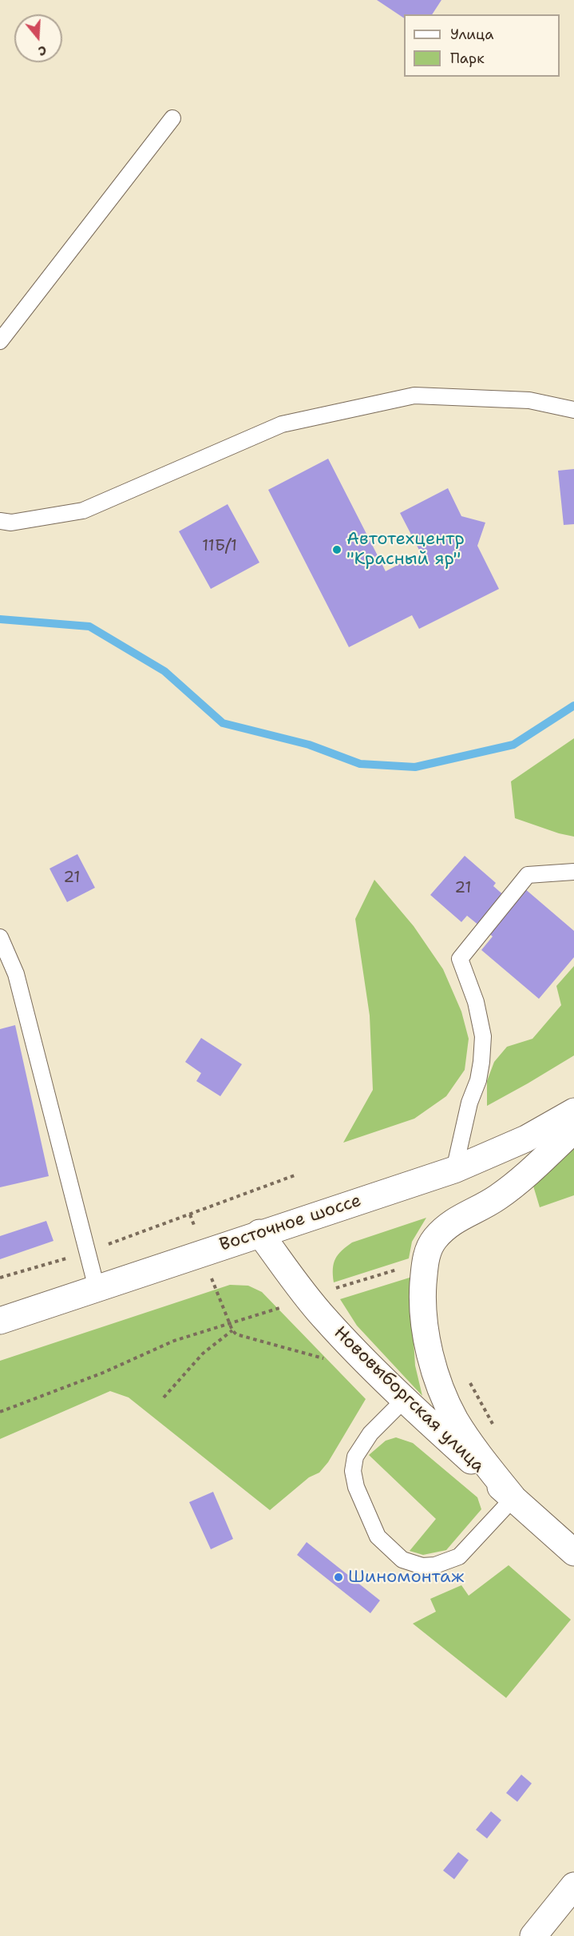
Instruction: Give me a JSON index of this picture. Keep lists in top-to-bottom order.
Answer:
{
  "streets": {
    "street": ["Восточное шоссе", "Нововыборгская улица"]
  },
  "crossings": [
    ["Восточное шоссе", "Нововыборгская улица"]
  ],
  "places": ["Автотехцентр \"Красный яр\"", "Шиномонтаж"],
  "house_numbers": ["11Б/1", "21", "21"],
  "legend": ["Улица", "Парк"],
  "north": "bottom"
}
